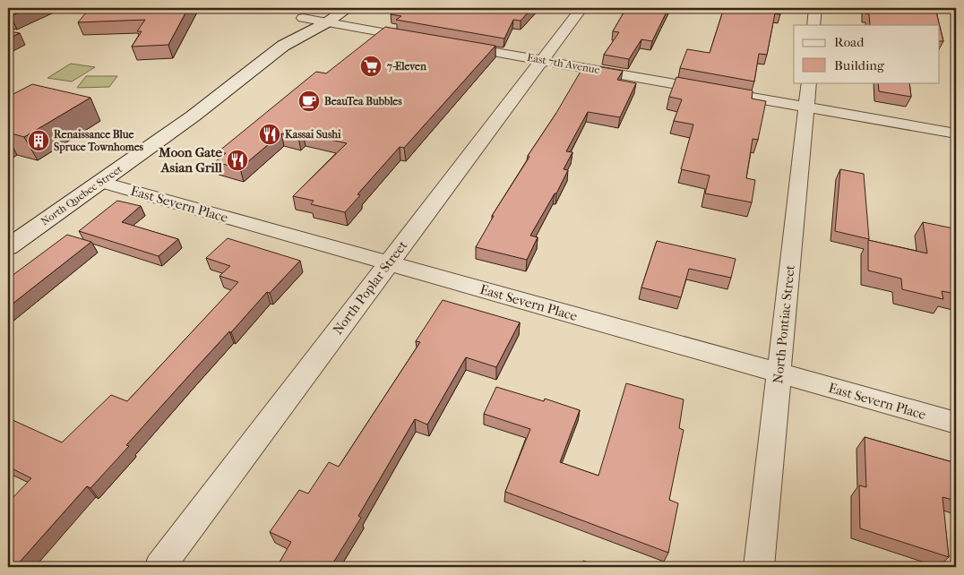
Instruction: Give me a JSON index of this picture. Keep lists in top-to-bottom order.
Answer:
{
  "streets": {
    "main road": ["North Quebec Street"],
    "street": [
      "East 7th Avenue",
      "East Severn Place",
      "North Poplar Street",
      "North Pontiac Street"
    ]
  },
  "crossings": [
    ["East 7th Avenue", "North Poplar Street"],
    ["East 7th Avenue", "North Pontiac Street"],
    ["North Quebec Street", "East Severn Place"],
    ["East Severn Place", "North Poplar Street"],
    ["East Severn Place", "North Pontiac Street"]
  ],
  "places": {
    "supermarket": ["7-Eleven"],
    "cafe": ["BeauTea Bubbles"],
    "restaurant": ["Kassai Sushi", "Moon Gate Asian Grill"],
    "building": ["Renaissance Blue Spruce Townhomes"]
  },
  "legend": ["Road", "Building"]
}
